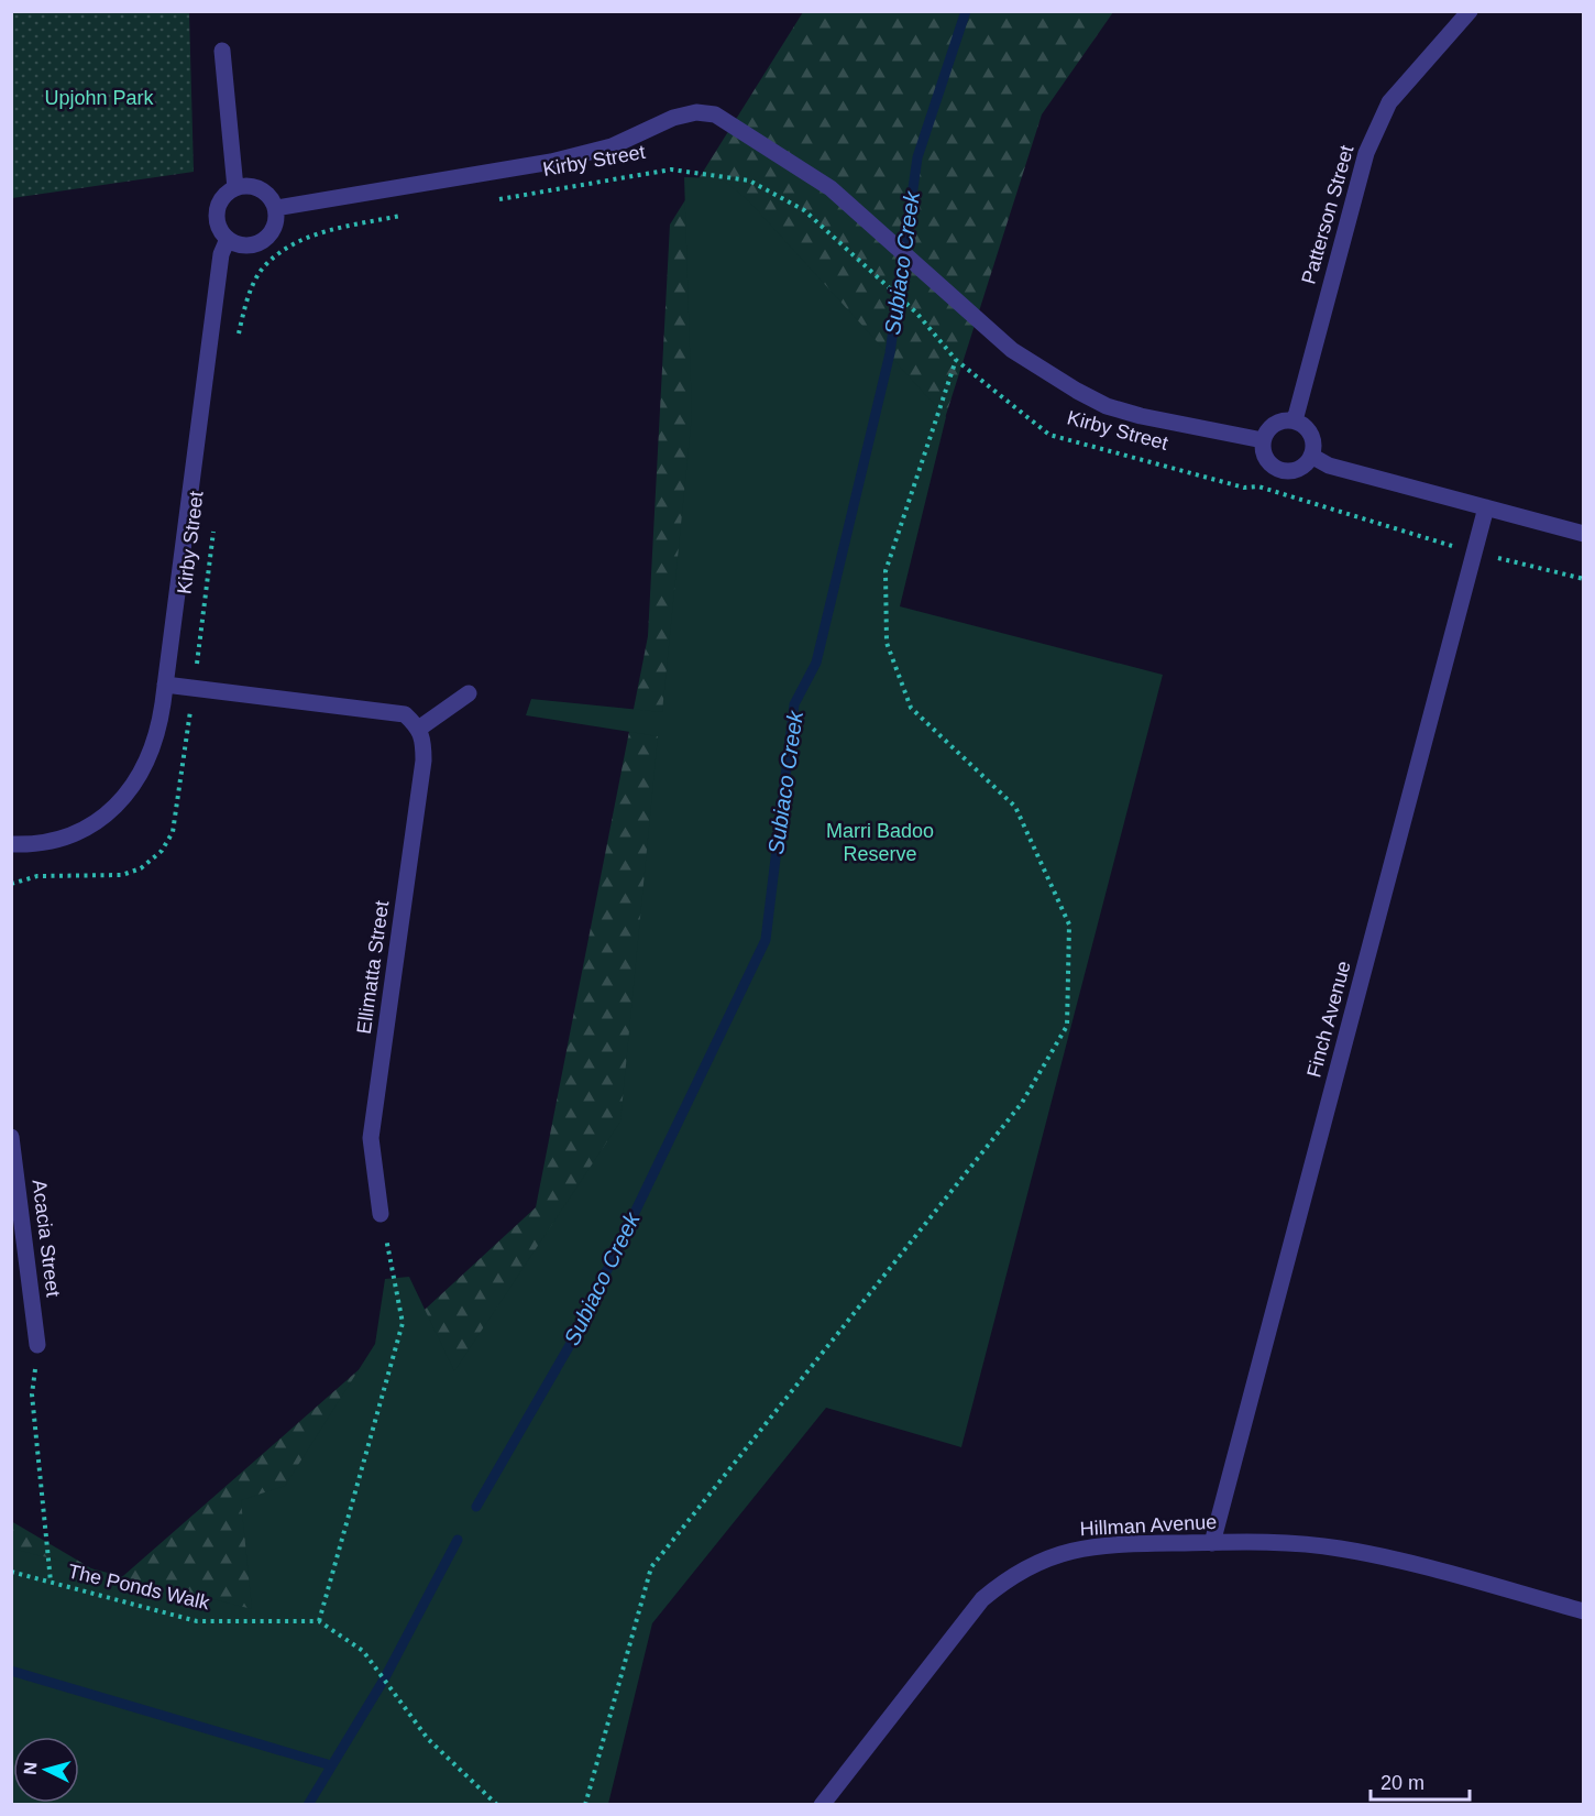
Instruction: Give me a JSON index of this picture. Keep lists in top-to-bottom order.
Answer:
{
  "streets": {
    "street": [
      "Kirby Street",
      "Patterson Street",
      "Ellimatta Street",
      "Finch Avenue",
      "Acacia Street",
      "Hillman Avenue"
    ],
    "path": ["The Ponds Walk"]
  },
  "crossings": [
    ["Kirby Street", "Patterson Street"],
    ["Kirby Street", "Finch Avenue"],
    ["Finch Avenue", "Hillman Avenue"]
  ],
  "water": ["Subiaco Creek"],
  "parks": ["Upjohn Park", "Marri Badoo Reserve"],
  "scale_bar": "20 m",
  "north": "left"
}
